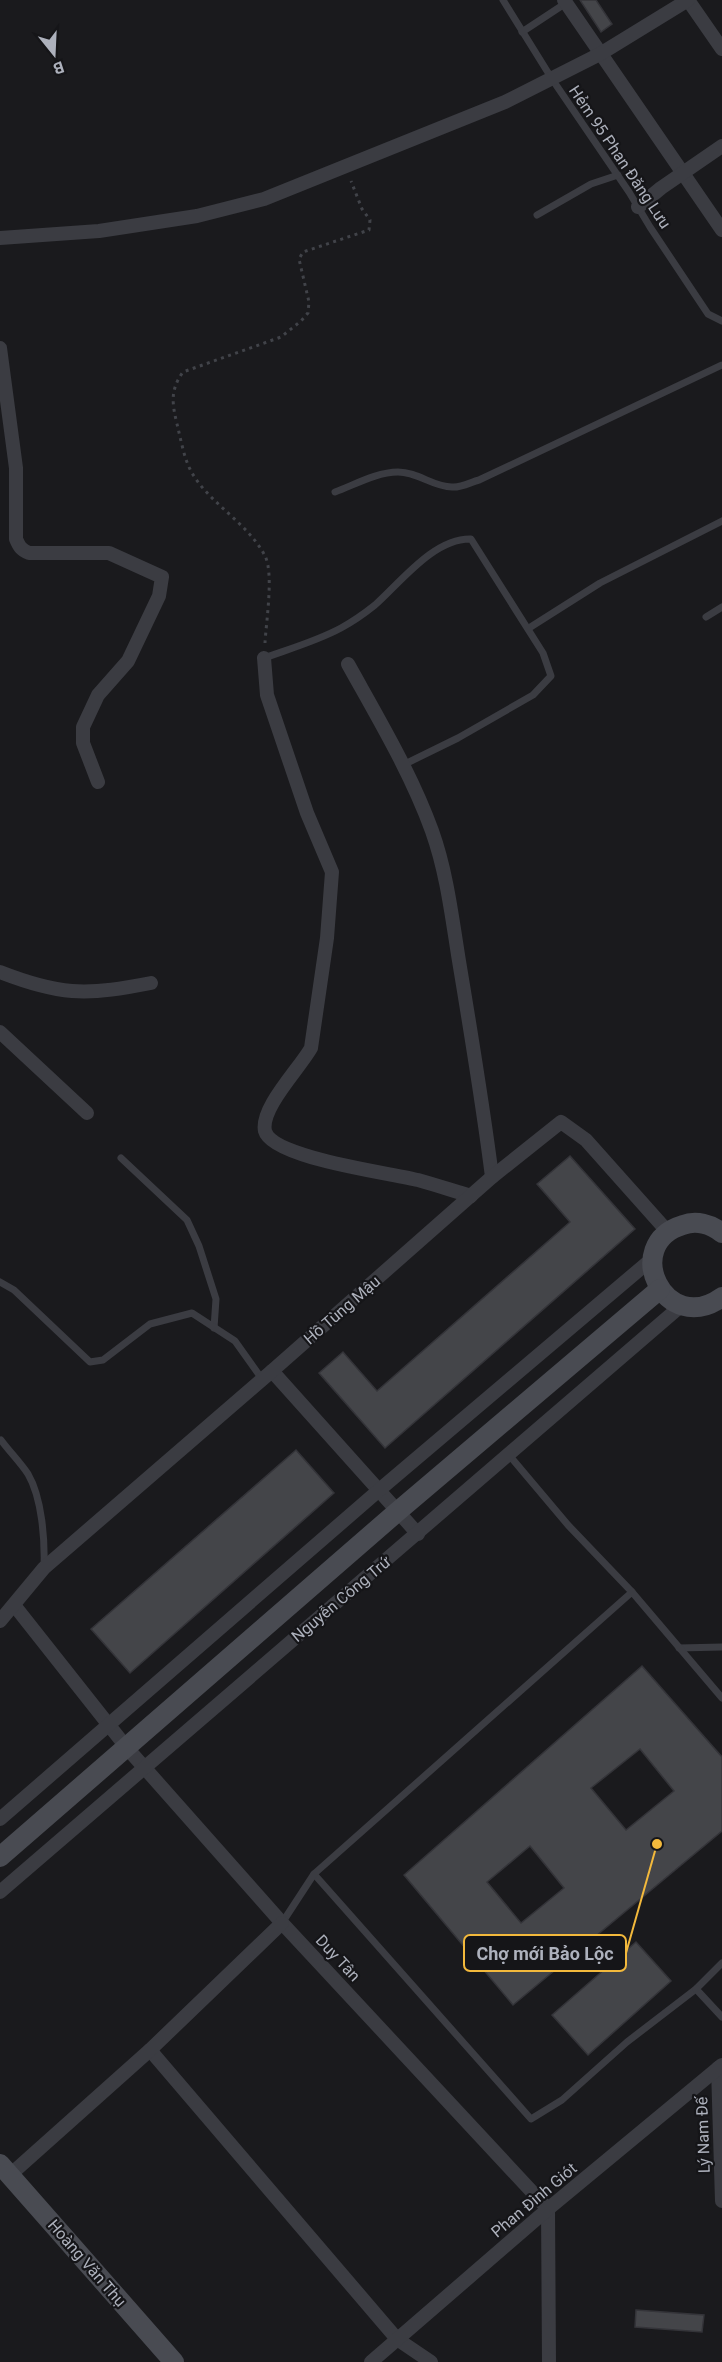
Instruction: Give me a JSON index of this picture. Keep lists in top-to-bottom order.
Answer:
{
  "streets": {
    "street": [
      "Hồ Tùng Mậu",
      "Nguyễn Công Trứ",
      "Duy Tân",
      "Lý Nam Đế",
      "Phan Đình Giót",
      "Hoàng Văn Thụ"
    ],
    "lane": ["Hẻm 95 Phan Đăng Lưu"]
  },
  "crossings": [
    ["Hồ Tùng Mậu", "Duy Tân"],
    ["Nguyễn Công Trứ", "Duy Tân"],
    ["Duy Tân", "Phan Đình Giót"],
    ["Lý Nam Đế", "Phan Đình Giót"]
  ],
  "places": ["Chợ mới Bảo Lộc"],
  "north": "bottom"
}
